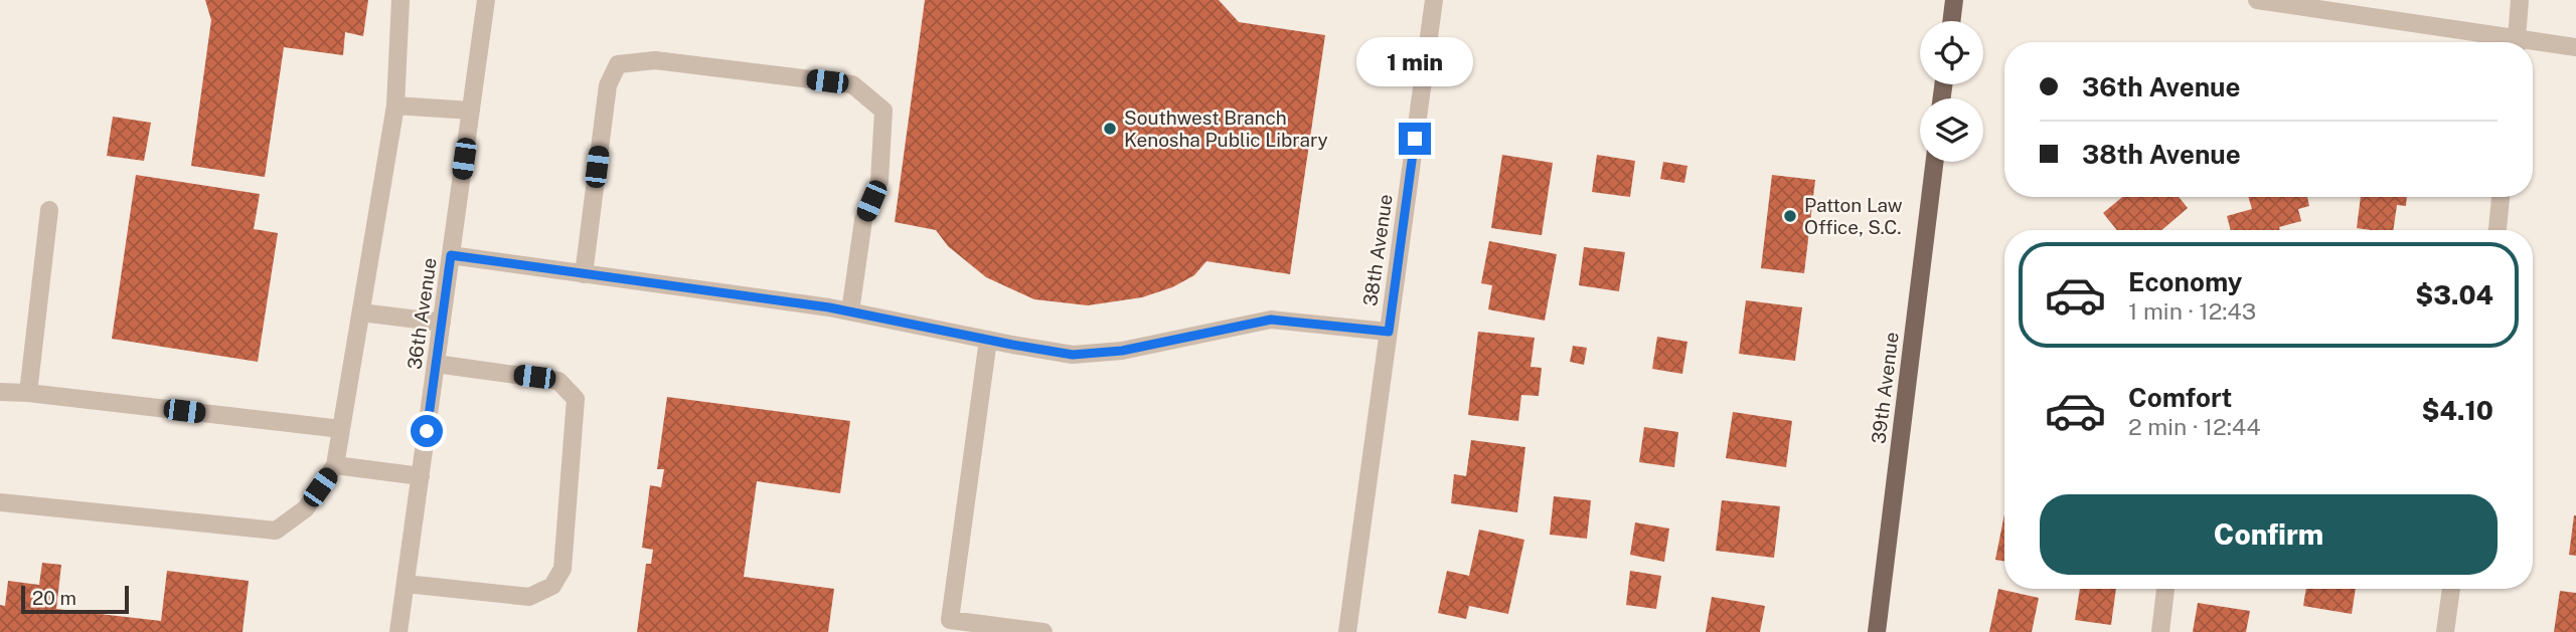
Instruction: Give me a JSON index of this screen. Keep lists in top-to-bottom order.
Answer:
{
  "streets": {
    "main road": ["39th Avenue"],
    "street": ["38th Avenue", "36th Avenue"]
  },
  "places": ["Southwest Branch Kenosha Public Library", "Patton Law Office, S.C."],
  "scale_bar": "20 m",
  "page": {
    "bubble": "1 min",
    "banner": ["36th Avenue", "38th Avenue"],
    "list": [
      {
        "name": "Economy",
        "note": "1 min · 12:43",
        "value": "$3.04"
      },
      {
        "name": "Comfort",
        "note": "2 min · 12:44",
        "value": "$4.10"
      }
    ],
    "buttons": "Confirm",
    "scale": "20 m"
  }
}
